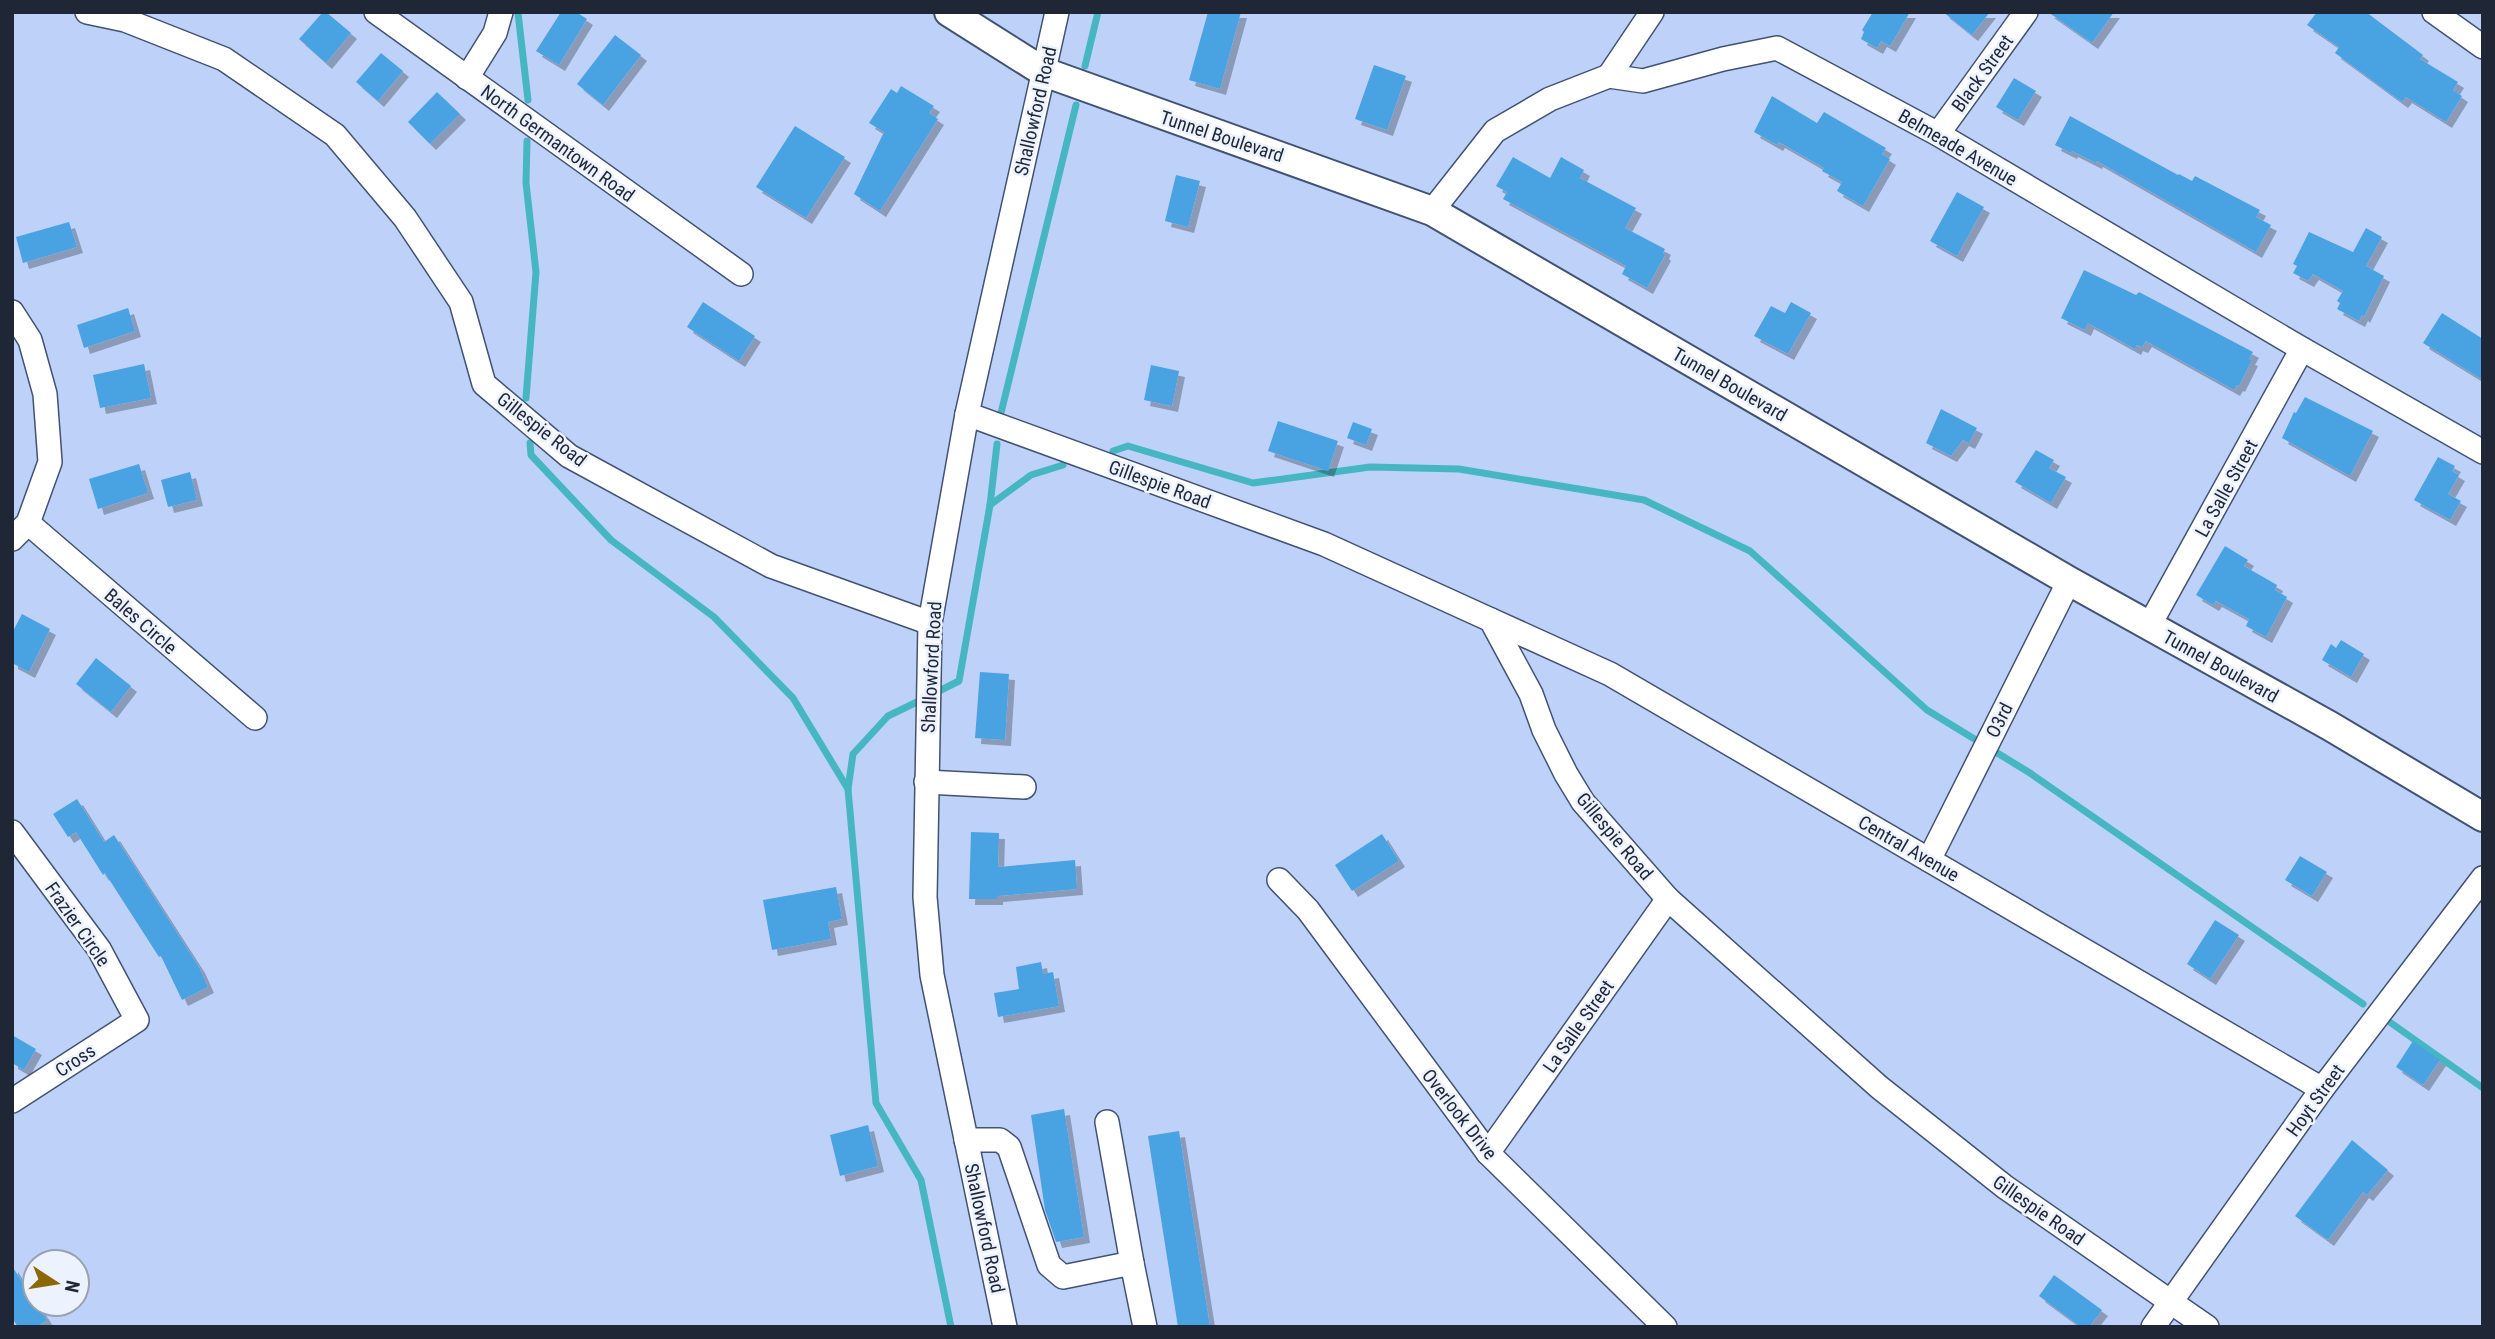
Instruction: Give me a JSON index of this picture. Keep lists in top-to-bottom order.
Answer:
{
  "streets": {
    "main road": ["Tunnel Boulevard"],
    "street": [
      "Black Street",
      "Shallowford Road",
      "North Germantown Road",
      "Belmeade Avenue",
      "Gillespie Road",
      "La Salle Street",
      "Bales Circle",
      "O3rd",
      "Central Avenue",
      "Frazier Circle",
      "Cross",
      "Hoyt Street",
      "Overlook Drive"
    ]
  },
  "crossings": [
    ["Black Street", "Belmeade Avenue"],
    ["Shallowford Road", "Tunnel Boulevard"],
    ["Shallowford Road", "Gillespie Road"],
    ["Tunnel Boulevard", "Belmeade Avenue"],
    ["Tunnel Boulevard", "La Salle Street"],
    ["Tunnel Boulevard", "O3rd"],
    ["Belmeade Avenue", "La Salle Street"],
    ["Gillespie Road", "La Salle Street"],
    ["Gillespie Road", "Central Avenue"],
    ["Gillespie Road", "Hoyt Street"],
    ["La Salle Street", "Overlook Drive"],
    ["O3rd", "Central Avenue"],
    ["Central Avenue", "Hoyt Street"],
    ["Frazier Circle", "Cross"]
  ],
  "north": "right"
}
